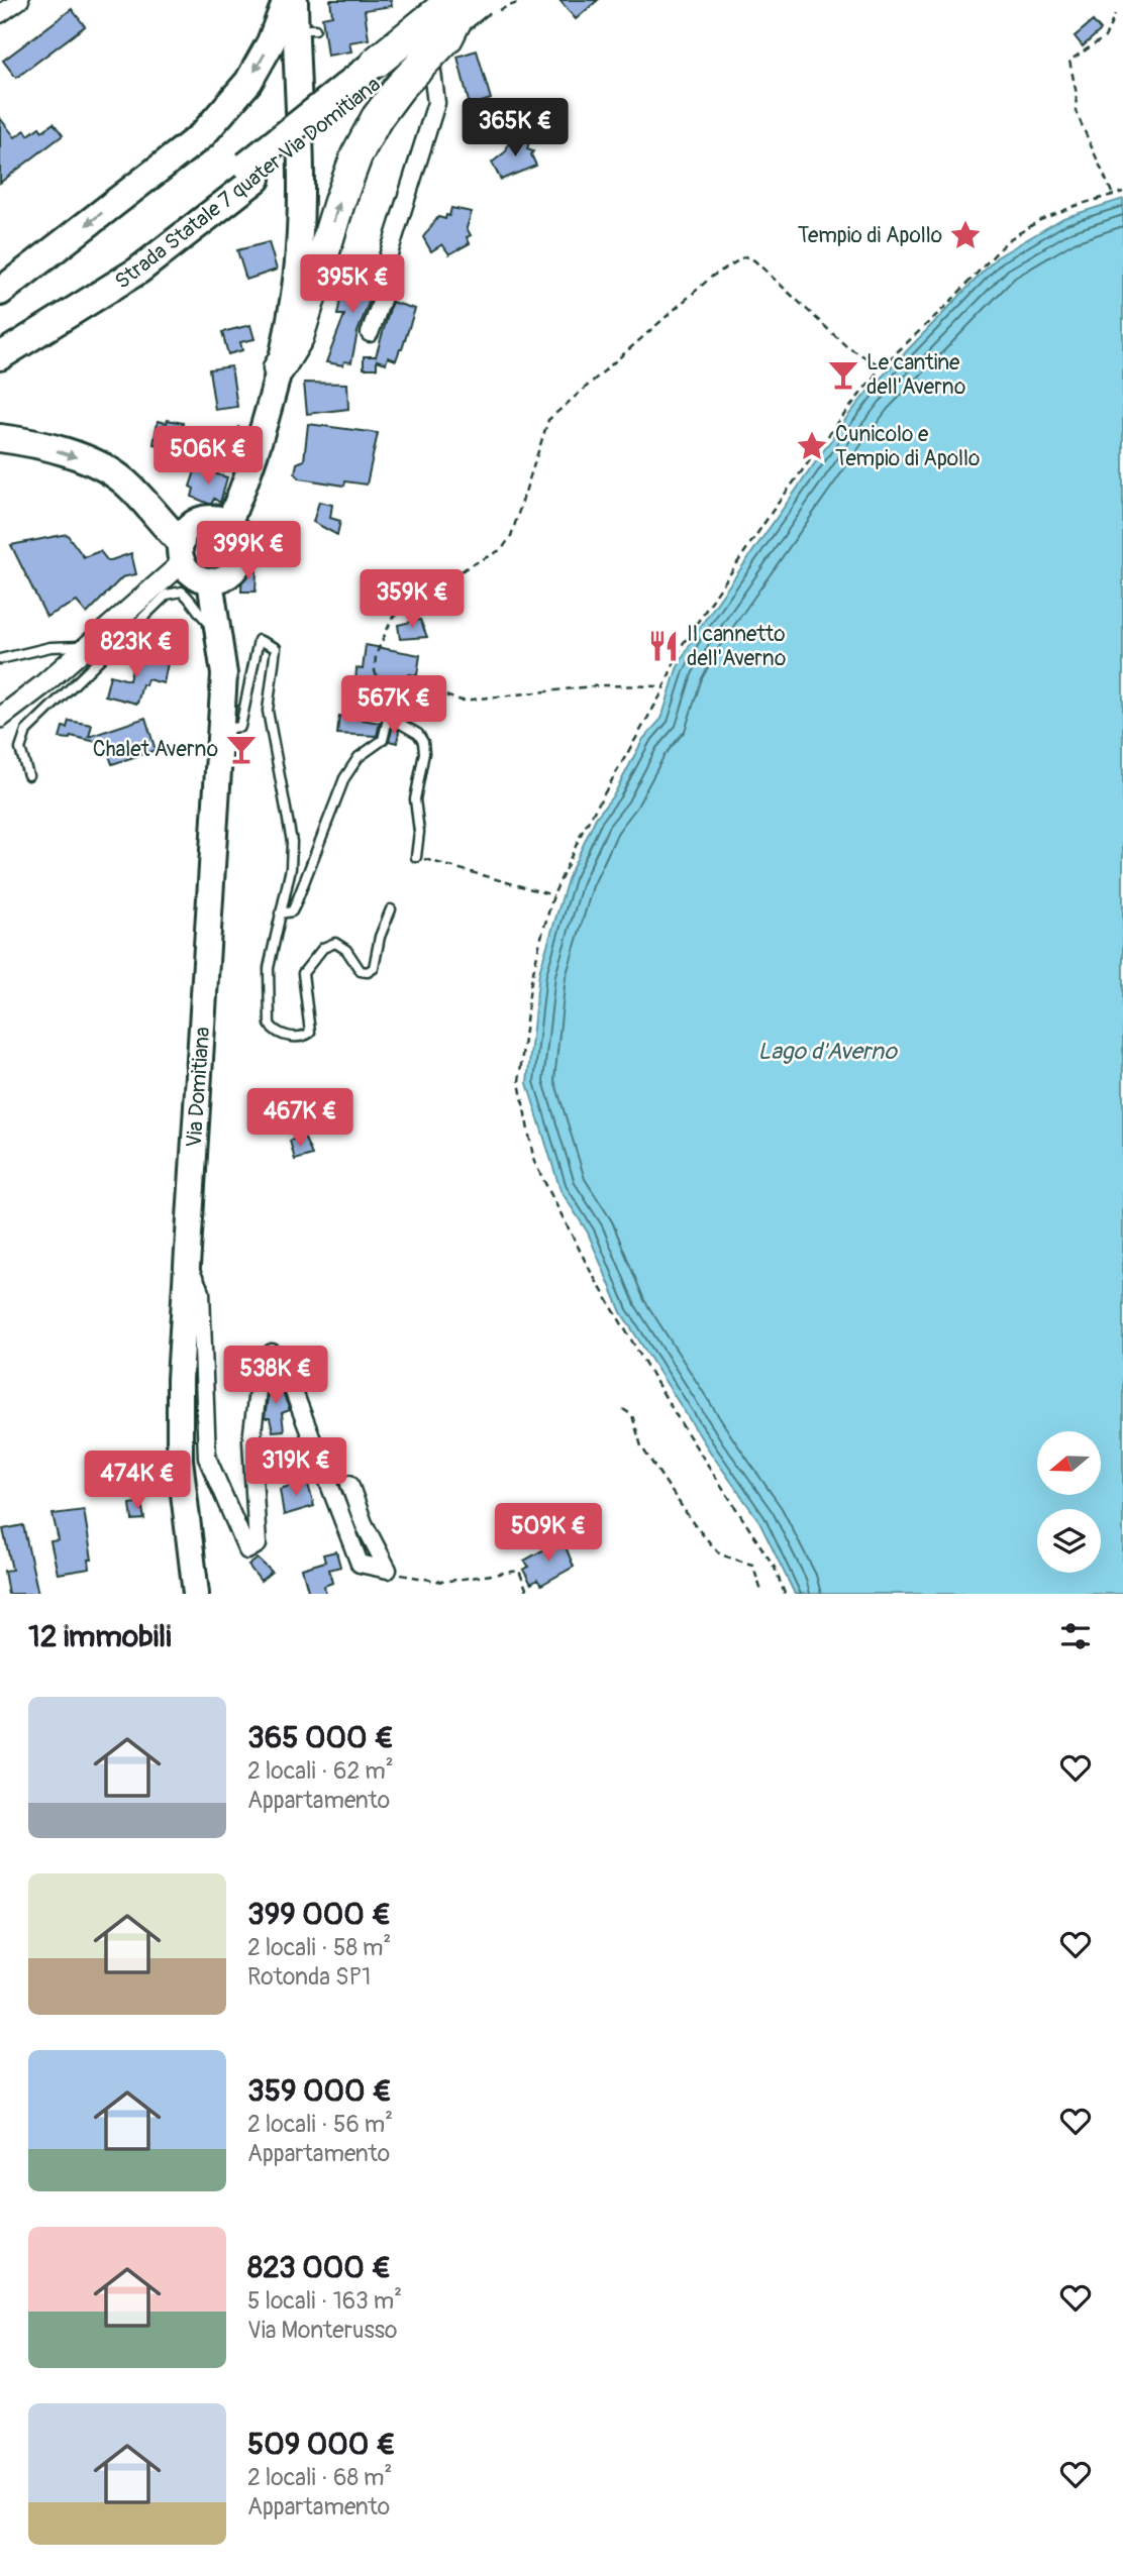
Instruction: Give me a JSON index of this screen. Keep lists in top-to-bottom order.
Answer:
{
  "streets": {
    "highway": ["Strada Statale 7 quater Via Domitiana"],
    "main road": ["Via Domitiana"]
  },
  "water": ["Lago d'Averno"],
  "places": {
    "place": ["Tempio di Apollo", "Cunicolo e Tempio di Apollo"],
    "bar": ["Le cantine dell'Averno", "Chalet Averno"],
    "restaurant": ["Il cannetto dell'Averno"]
  },
  "north": "left",
  "page": {
    "price": [
      "365K €",
      "395K €",
      "506K €",
      "399K €",
      "359K €",
      "823K €",
      "567K €",
      "467K €",
      "538K €",
      "319K €",
      "474K €",
      "509K €"
    ],
    "heading": "12 immobili",
    "list": [
      {
        "name": "365 000 €",
        "note": "2 locali · 62 m² · Appartamento"
      },
      {
        "name": "399 000 €",
        "note": "2 locali · 58 m² · Rotonda SP1"
      },
      {
        "name": "359 000 €",
        "note": "2 locali · 56 m² · Appartamento"
      },
      {
        "name": "823 000 €",
        "note": "5 locali · 163 m² · Via Monterusso"
      },
      {
        "name": "509 000 €",
        "note": "2 locali · 68 m² · Appartamento"
      }
    ]
  }
}
